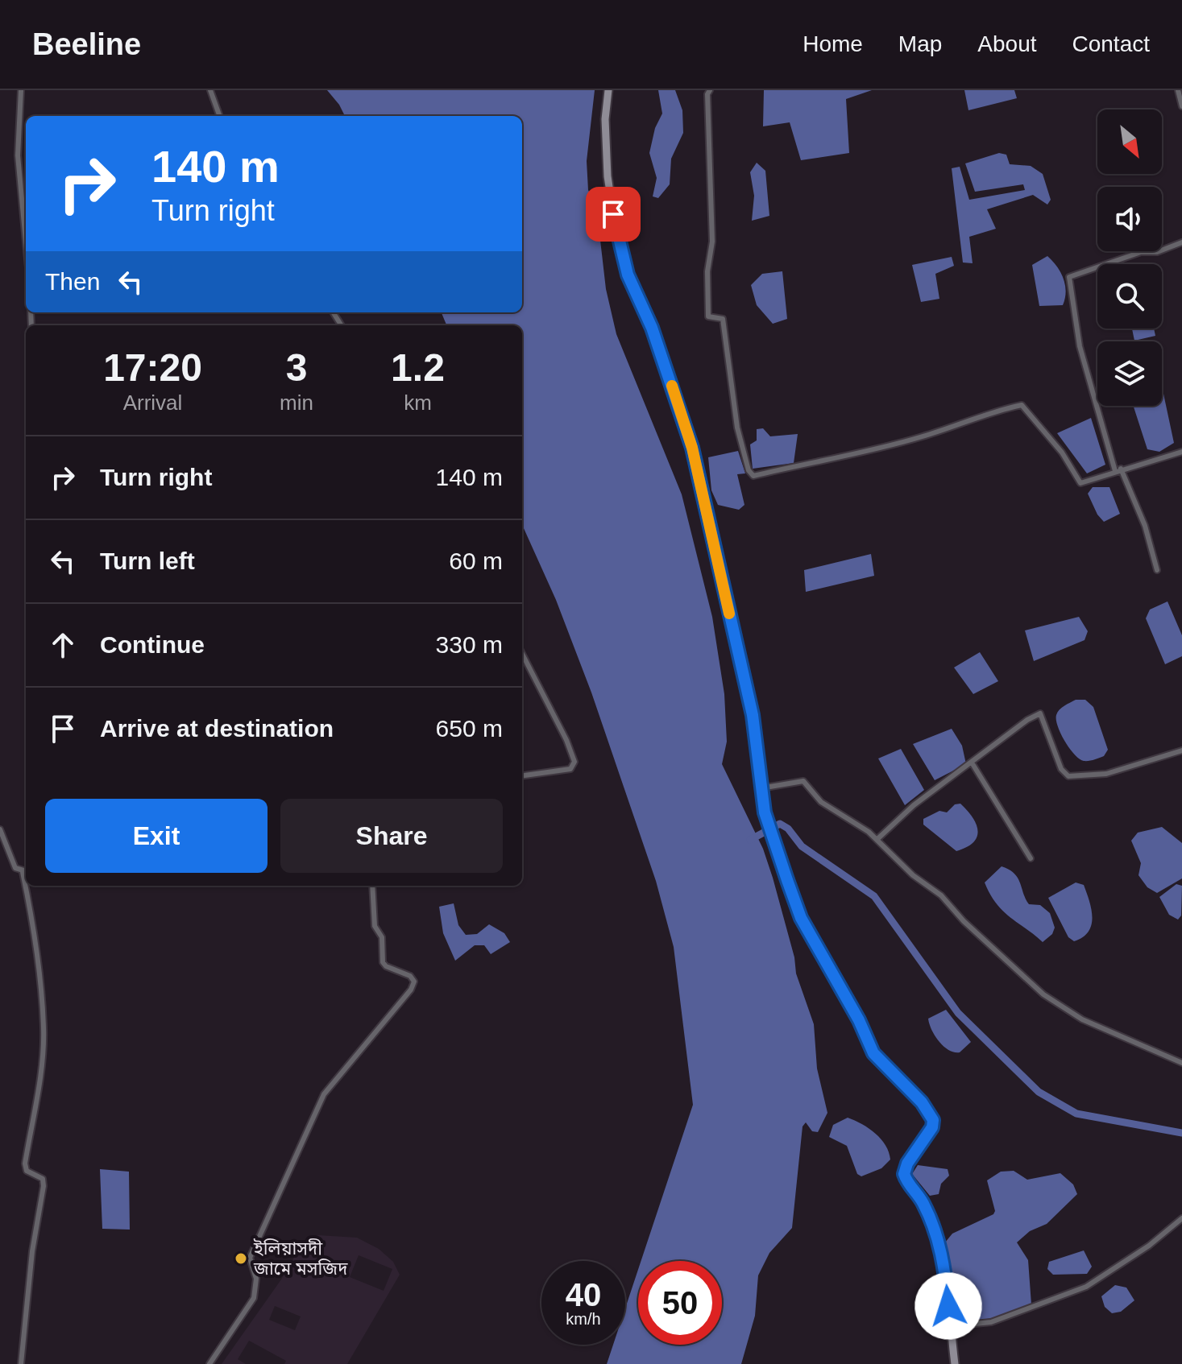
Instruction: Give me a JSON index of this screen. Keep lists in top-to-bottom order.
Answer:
{
  "places": ["ইলিয়াসদী জামে মসজিদ"],
  "north": "bottom right",
  "page": {
    "header": "Beeline",
    "nav": [
      "Home",
      "Map",
      "About",
      "Contact"
    ],
    "turn": ["140 m", "Turn right"],
    "then": "Then",
    "eta": [
      "17:20",
      "Arrival",
      "3",
      "min",
      "1.2",
      "km"
    ],
    "list": [
      {
        "name": "Turn right",
        "value": "140 m"
      },
      {
        "name": "Turn left",
        "value": "60 m"
      },
      {
        "name": "Continue",
        "value": "330 m"
      },
      {
        "name": "Arrive at destination",
        "value": "650 m"
      }
    ],
    "buttons": ["Exit", "Share"],
    "speed": "40 km/h",
    "limit": "50"
  }
}
